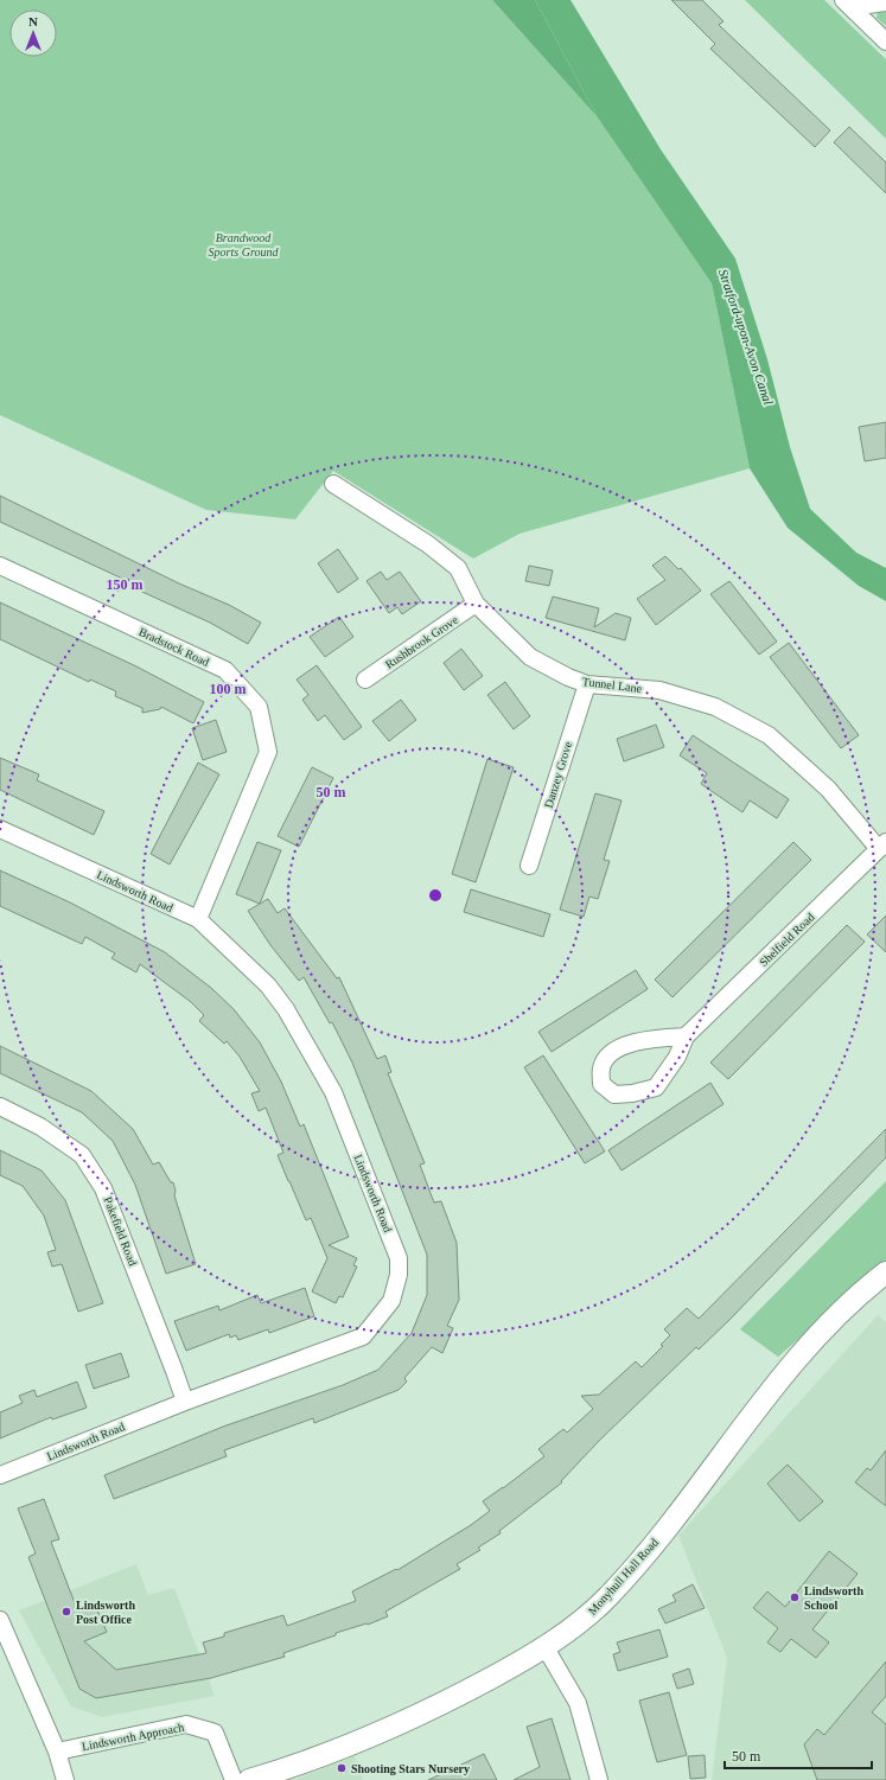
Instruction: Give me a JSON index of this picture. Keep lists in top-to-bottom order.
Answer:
{
  "streets": {
    "street": [
      "Rushbrook Grove",
      "Bradstock Road",
      "Tunnel Lane",
      "Danzey Grove",
      "Lindsworth Road",
      "Shelfield Road",
      "Pakefield Road",
      "Monyhull Hall Road",
      "Lindsworth Approach"
    ]
  },
  "crossings": [
    ["Rushbrook Grove", "Tunnel Lane"],
    ["Bradstock Road", "Lindsworth Road"],
    ["Tunnel Lane", "Danzey Grove"],
    ["Tunnel Lane", "Shelfield Road"],
    ["Lindsworth Road", "Pakefield Road"]
  ],
  "water": ["Stratford-upon-Avon Canal"],
  "parks": ["Brandwood Sports Ground"],
  "places": ["Lindsworth School", "Lindsworth Post Office", "Shooting Stars Nursery"],
  "scale_bar": "50 m",
  "north": "top",
  "rings": ["150 m", "100 m", "50 m"]
}
